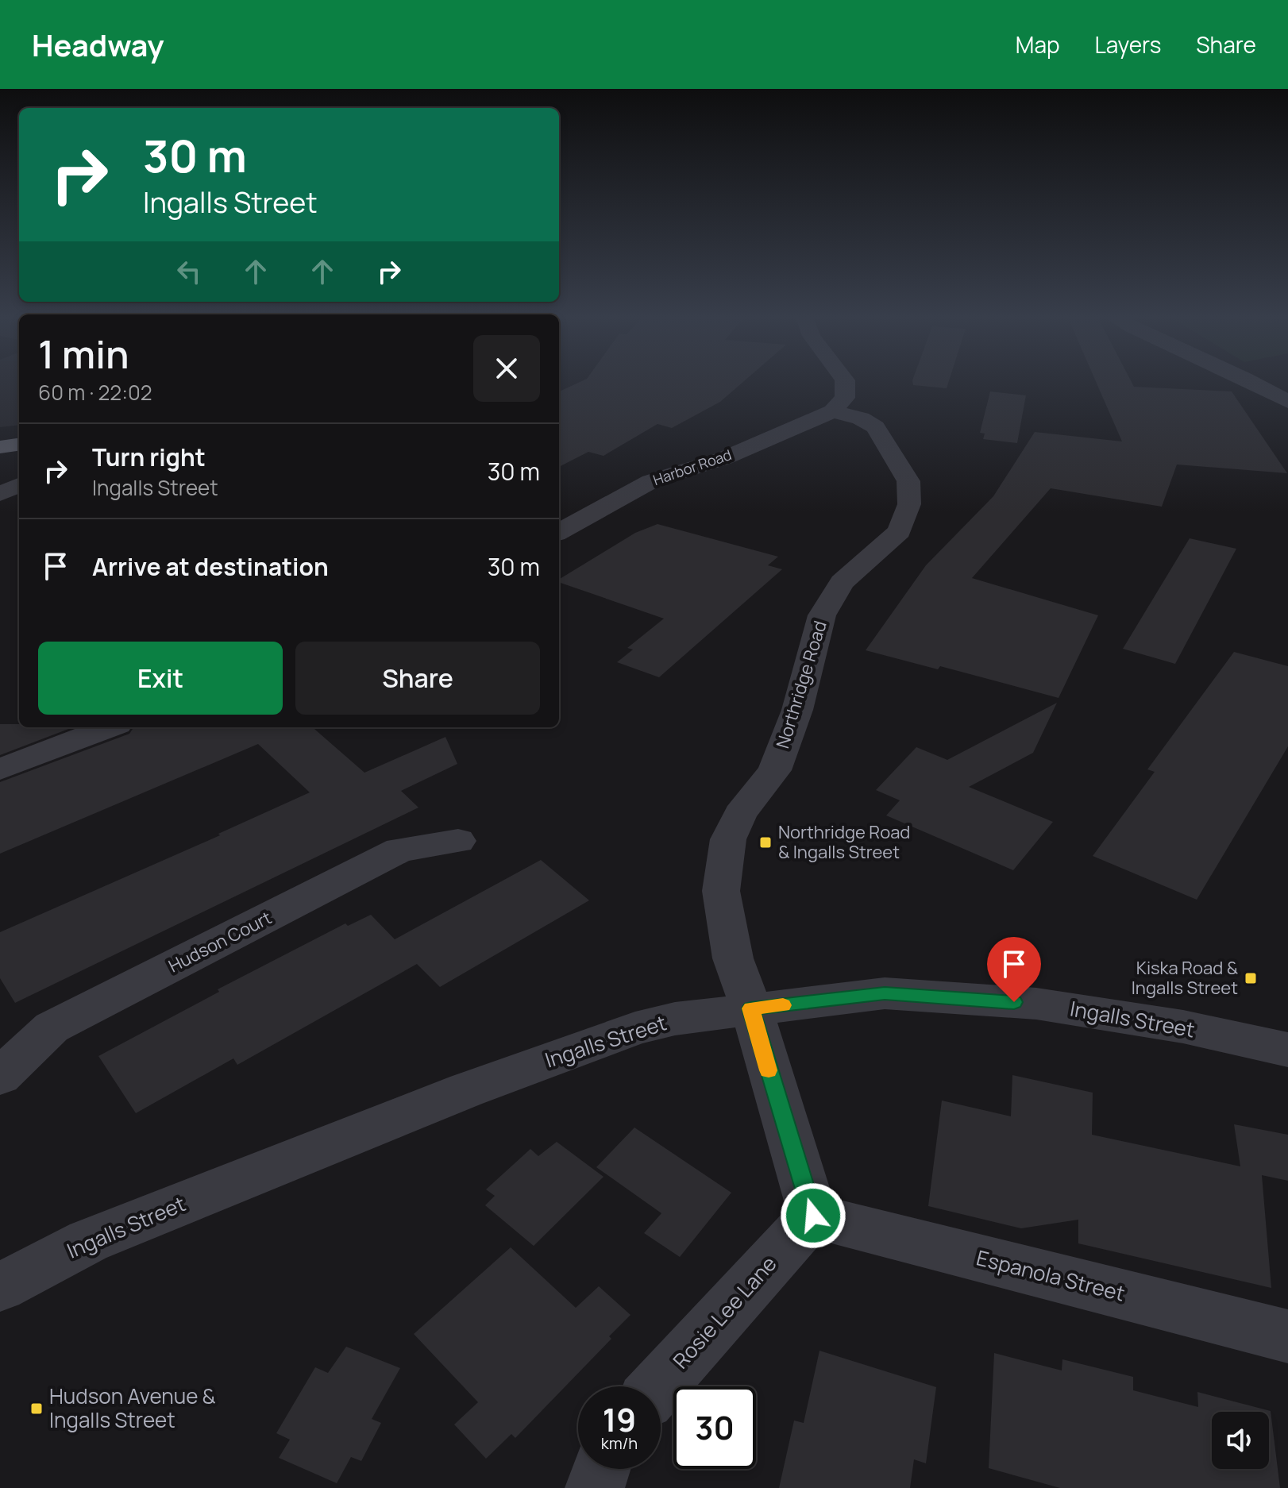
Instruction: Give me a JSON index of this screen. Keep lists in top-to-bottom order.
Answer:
{
  "streets": {
    "street": [
      "Harbor Road",
      "Northridge Road",
      "Hudson Court",
      "Ingalls Street",
      "Espanola Street",
      "Rosie Lee Lane"
    ]
  },
  "crossings": [
    ["Harbor Road", "Northridge Road"],
    ["Northridge Road", "Ingalls Street"],
    ["Espanola Street", "Rosie Lee Lane"]
  ],
  "places": {
    "transit": ["Northridge Road & Ingalls Street", "Kiska Road & Ingalls Street", "Hudson Avenue & Ingalls Street"]
  },
  "page": {
    "header": "Headway",
    "nav": ["Map", "Layers", "Share"],
    "turn": ["30 m", "Ingalls Street"],
    "heading": ["1 min", "60 m · 22:02"],
    "list": [
      {
        "name": "Turn right",
        "note": "Ingalls Street",
        "value": "30 m"
      },
      {
        "name": "Arrive at destination",
        "value": "30 m"
      }
    ],
    "buttons": ["Exit", "Share"],
    "speed": "19 km/h",
    "limit": "30"
  }
}
